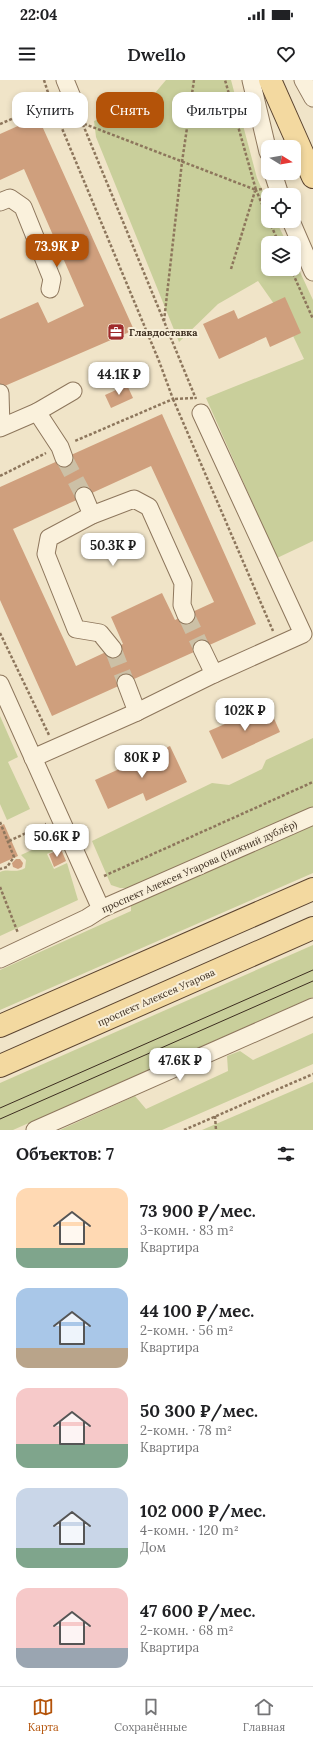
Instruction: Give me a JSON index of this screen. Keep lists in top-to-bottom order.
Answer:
{
  "streets": {
    "main road": ["проспект Алексея Угарова"],
    "street": ["проспект Алексея Угарова (Нижний дублёр)"]
  },
  "places": {
    "office": ["Главдоставка"]
  },
  "north": "right",
  "page": {
    "status": "22:04",
    "header": "Dwello",
    "chip": ["Купить", "Снять", "Фильтры"],
    "price": [
      "73.9K ₽",
      "44.1K ₽",
      "50.3K ₽",
      "102K ₽",
      "80K ₽",
      "50.6K ₽",
      "47.6K ₽"
    ],
    "heading": "Объектов: 7",
    "list": [
      {
        "name": "73 900 ₽/мес.",
        "note": "3-комн. · 83 m² · Квартира"
      },
      {
        "name": "44 100 ₽/мес.",
        "note": "2-комн. · 56 m² · Квартира"
      },
      {
        "name": "50 300 ₽/мес.",
        "note": "2-комн. · 78 m² · Квартира"
      },
      {
        "name": "102 000 ₽/мес.",
        "note": "4-комн. · 120 m² · Дом"
      },
      {
        "name": "47 600 ₽/мес.",
        "note": "2-комн. · 68 m² · Квартира"
      }
    ],
    "tabs": ["Карта", "Сохранённые", "Главная"]
  }
}
